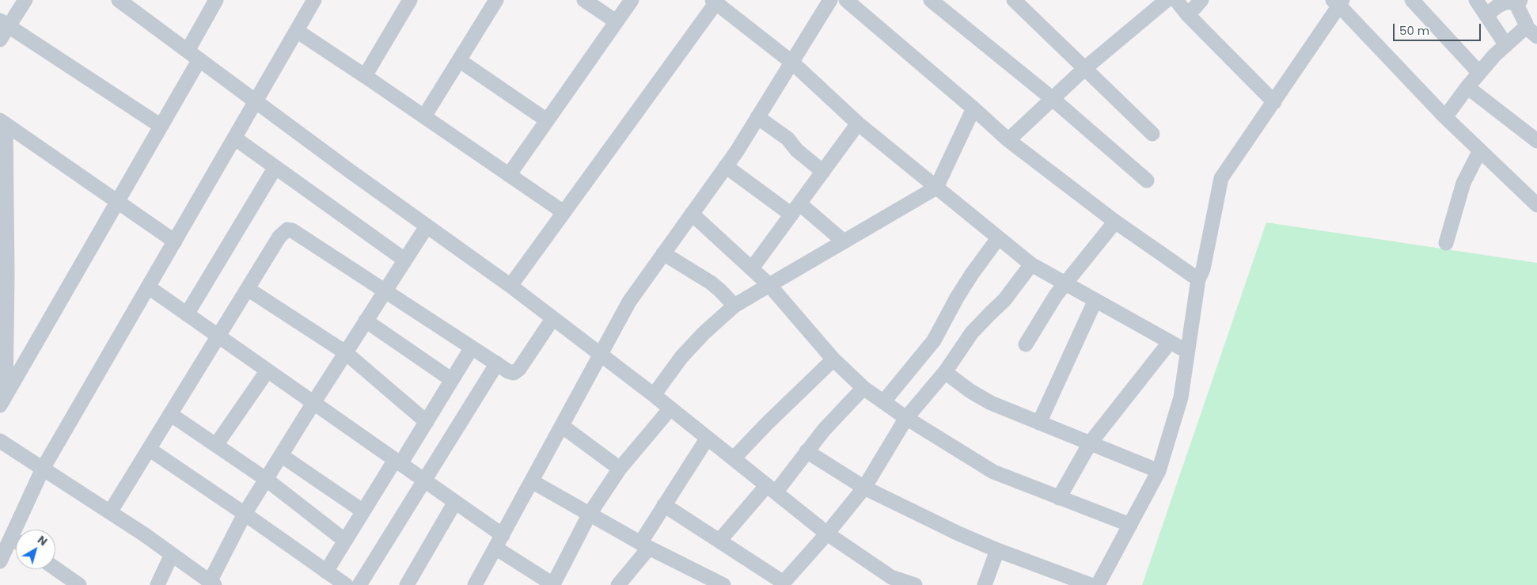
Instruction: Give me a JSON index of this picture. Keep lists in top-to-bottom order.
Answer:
{
  "scale_bar": "50 m",
  "north": "top right"
}
